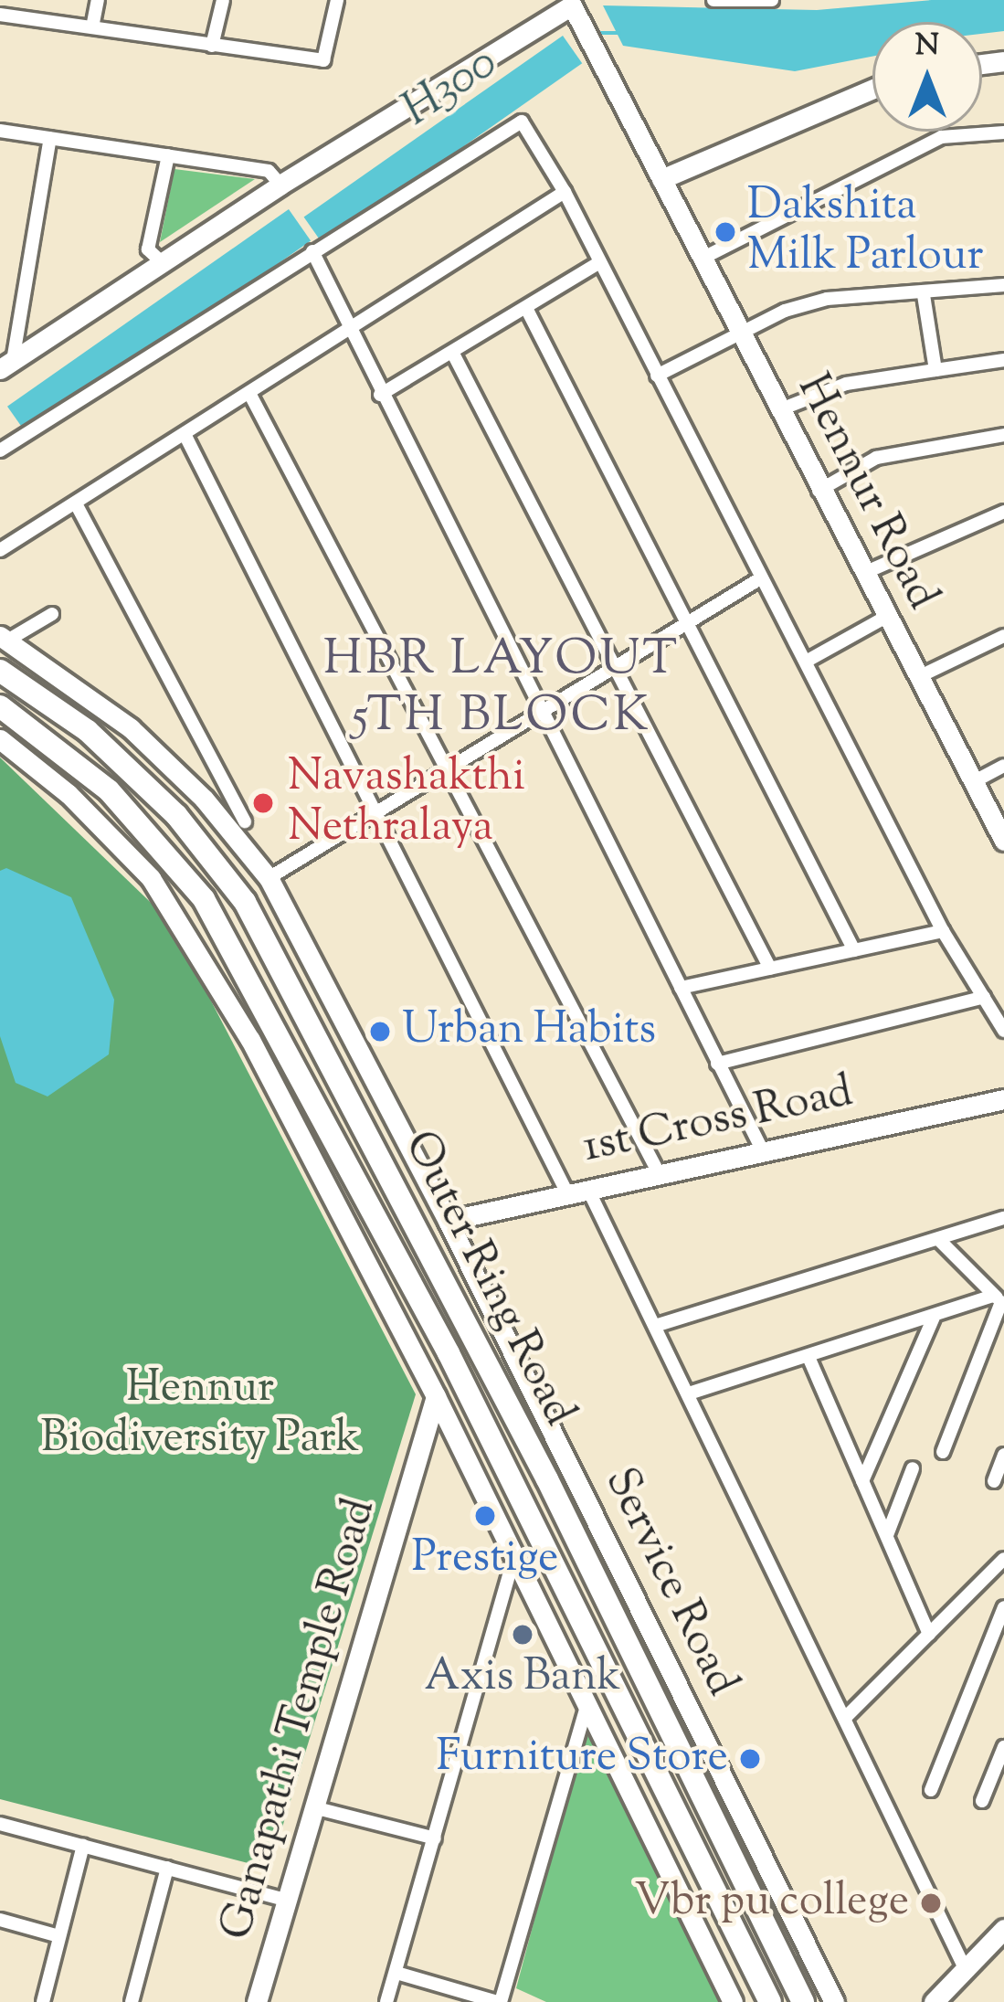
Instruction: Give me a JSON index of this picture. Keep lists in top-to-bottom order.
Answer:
{
  "streets": {
    "highway": ["Outer Ring Road"],
    "street": [
      "Hennur Road",
      "1st Cross Road",
      "Service Road",
      "Ganapathi Temple Road"
    ]
  },
  "crossings": [
    ["1st Cross Road", "Service Road"]
  ],
  "districts": ["HBR LAYOUT 5TH BLOCK"],
  "water": ["H300"],
  "parks": ["Hennur Biodiversity Park"],
  "places": [
    "Dakshita Milk Parlour",
    "Navashakthi Nethralaya",
    "Urban Habits",
    "Prestige",
    "Axis Bank",
    "Furniture Store",
    "Vbr pu college"
  ],
  "north": "top"
}
